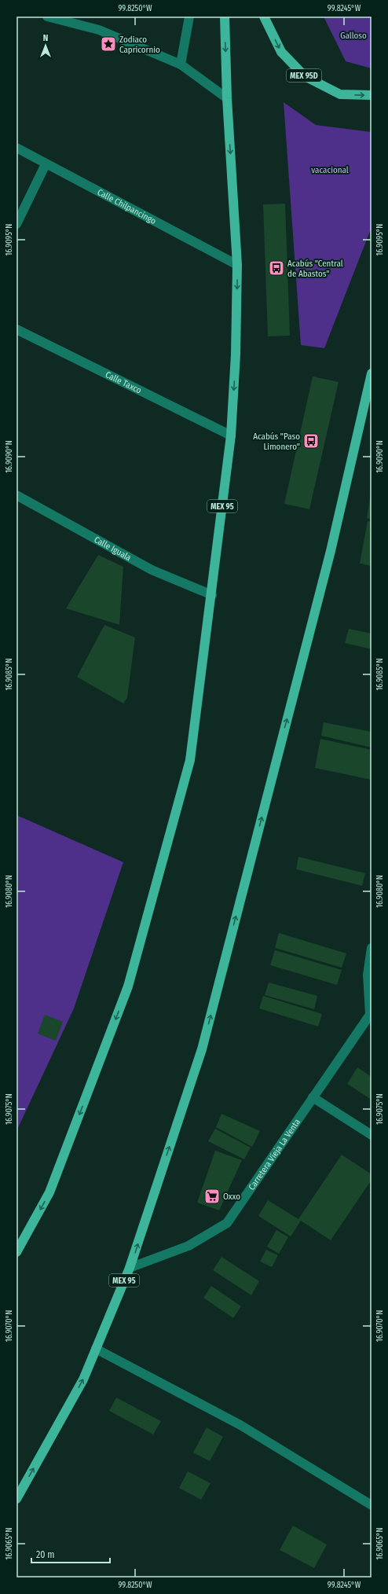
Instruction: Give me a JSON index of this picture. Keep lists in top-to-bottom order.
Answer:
{
  "streets": {
    "highway": ["MEX 95D", "MEX 95"],
    "street": [
      "Calle Chilpancingo",
      "Calle Taxco",
      "Calle Iguala",
      "Carretera Vieja La Venta"
    ]
  },
  "crossings": [
    ["Calle Chilpancingo", "MEX 95"],
    ["Calle Taxco", "MEX 95"],
    ["MEX 95", "Calle Iguala"],
    ["MEX 95", "Carretera Vieja La Venta"]
  ],
  "parks": ["Galloso", "vacacional"],
  "places": {
    "place": ["Zodiaco Capricornio"],
    "bus stop": ["Acabús \"Central de Abastos\"", "Acabús \"Paso Limonero\""],
    "supermarket": ["Oxxo"]
  },
  "scale_bar": "20 m",
  "north": "top",
  "coordinates": [
    "99.8250°W",
    "99.8245°W",
    "16.9095°N",
    "16.9090°N",
    "16.9085°N",
    "16.9080°N",
    "16.9075°N",
    "16.9070°N",
    "16.9065°N"
  ]
}
